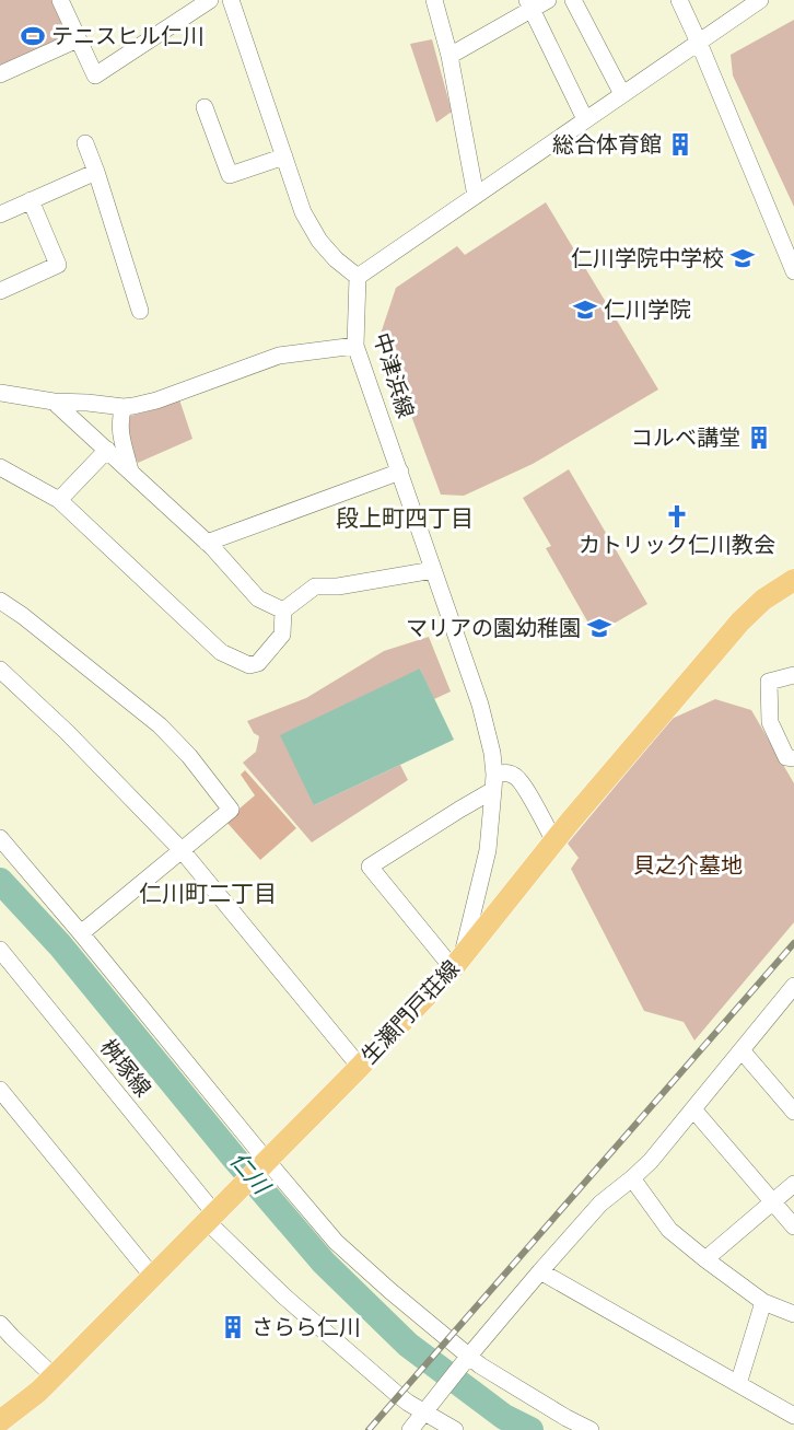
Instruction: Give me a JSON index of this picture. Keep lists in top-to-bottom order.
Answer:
{
  "streets": {
    "main road": ["生瀬門戸荘線"],
    "street": ["中津浜線", "桝塚線"]
  },
  "crossings": [
    ["中津浜線", "生瀬門戸荘線"],
    ["生瀬門戸荘線", "桝塚線"]
  ],
  "districts": ["段上町四丁目", "仁川町二丁目"],
  "water": ["仁川"],
  "parks": ["貝之介墓地"],
  "places": {
    "sports": ["テニスヒル仁川"],
    "building": ["総合体育館", "コルベ講堂", "さらら仁川"],
    "school or university": ["仁川学院中学校", "仁川学院", "マリアの園幼稚園"],
    "church": ["カトリック仁川教会"]
  }
}
